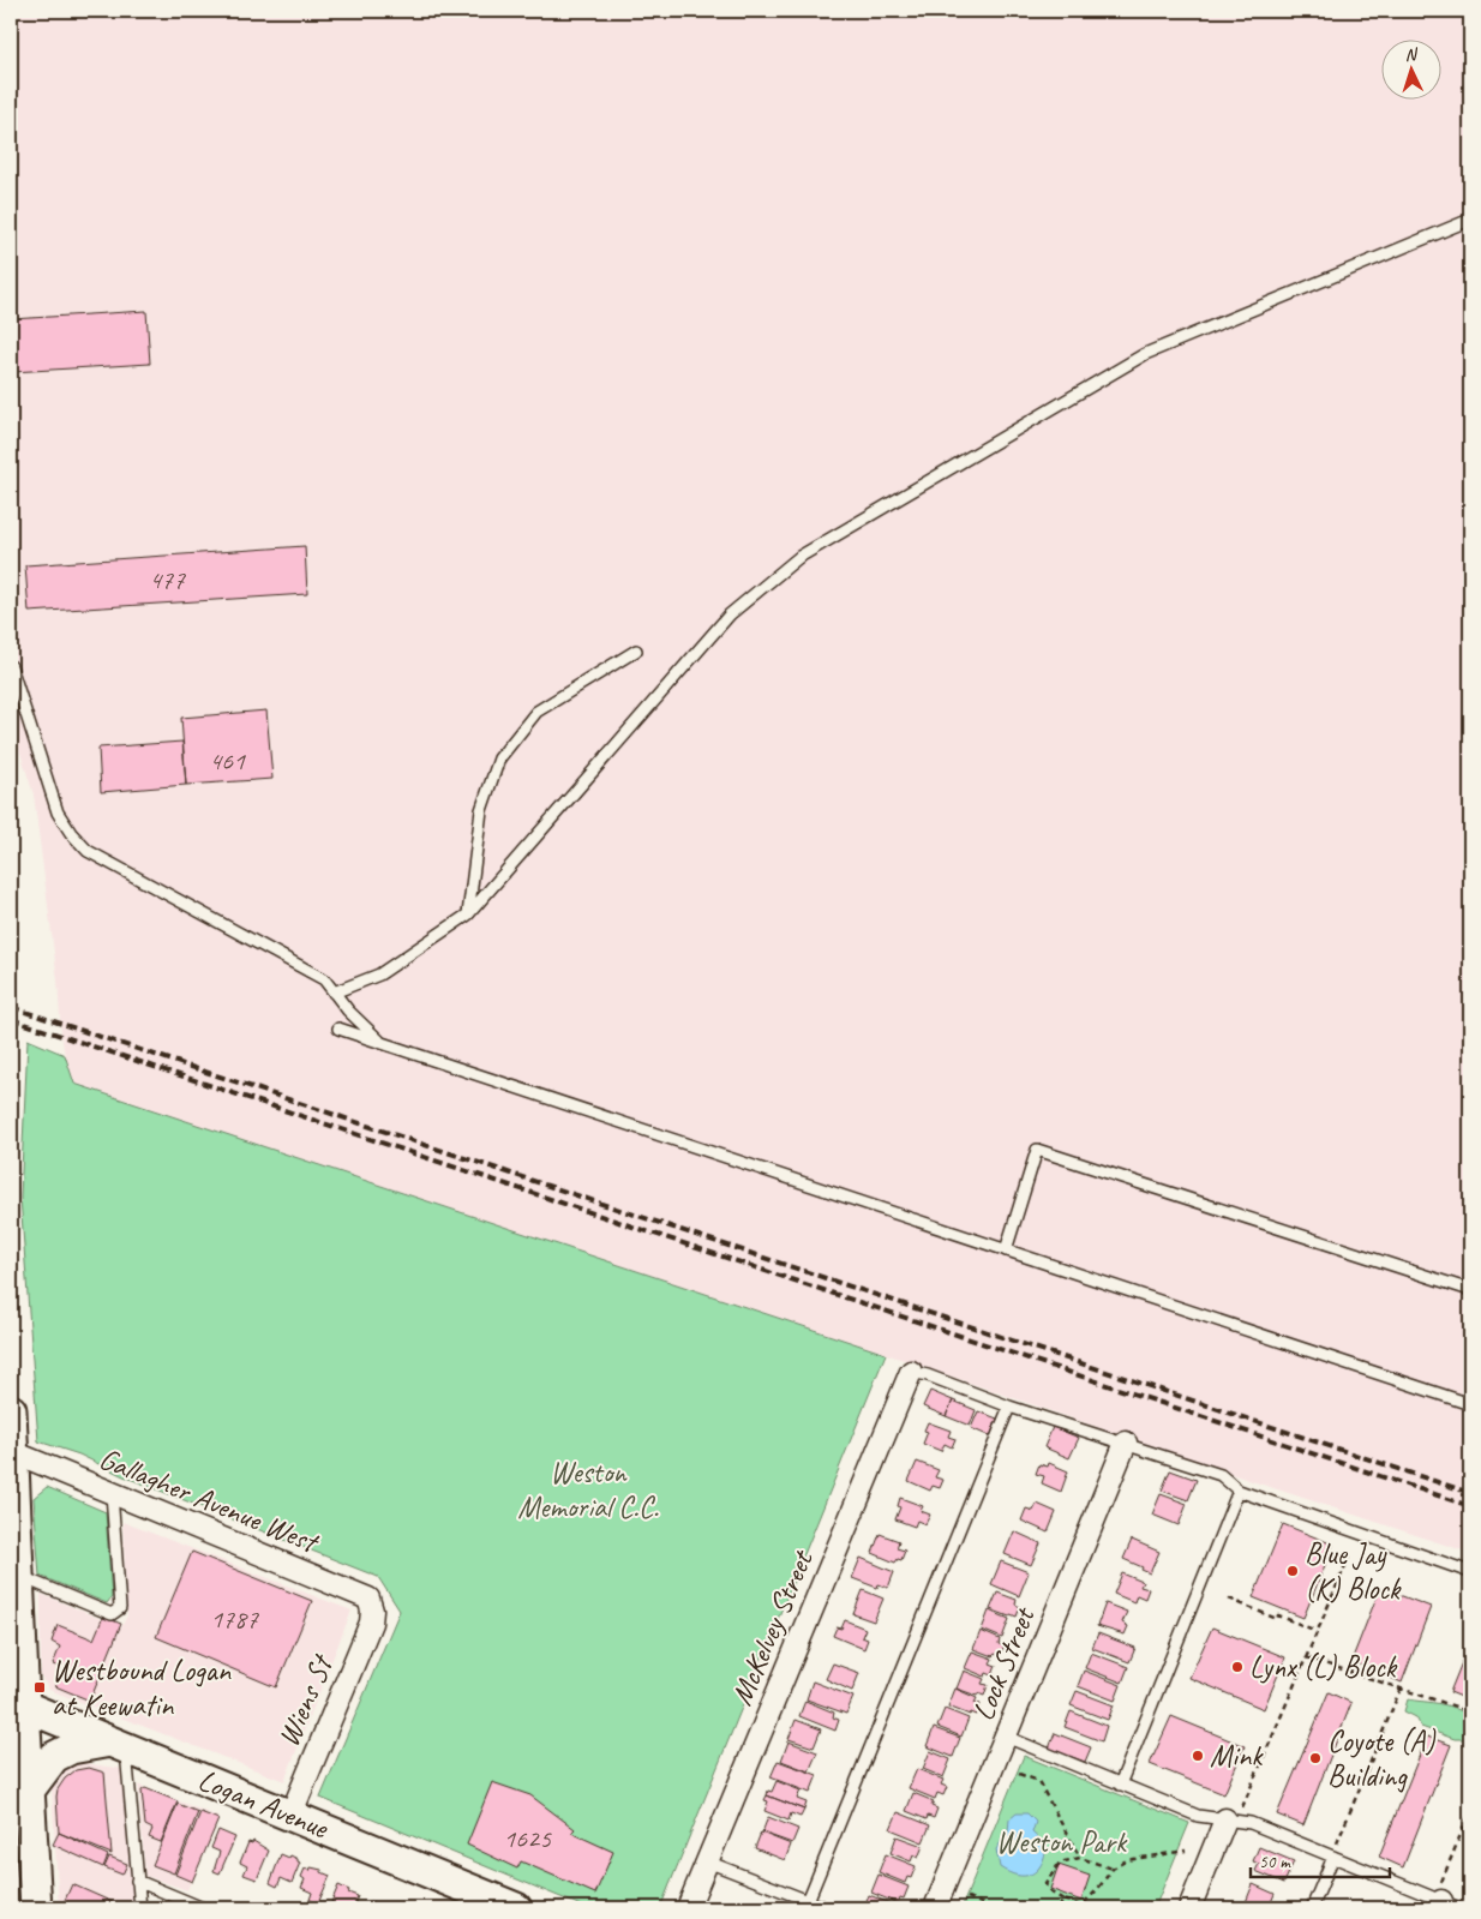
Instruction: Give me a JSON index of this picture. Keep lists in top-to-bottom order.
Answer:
{
  "streets": {
    "main road": ["Logan Avenue"],
    "street": [
      "Gallagher Avenue West",
      "McKelvey Street",
      "Lock Street",
      "Wiens St"
    ]
  },
  "crossings": [
    ["Gallagher Avenue West", "Wiens St"],
    ["Wiens St", "Logan Avenue"]
  ],
  "parks": ["Weston Memorial C.C.", "Weston Park"],
  "places": {
    "other": [
      "Blue Jay (K) Block",
      "Lynx (L) Block",
      "Mink",
      "Coyote (A) Building"
    ],
    "transit": ["Westbound Logan at Keewatin"]
  },
  "house_numbers": [
    "477",
    "461",
    "1787",
    "1625"
  ],
  "scale_bar": "50 m",
  "north": "top"
}
